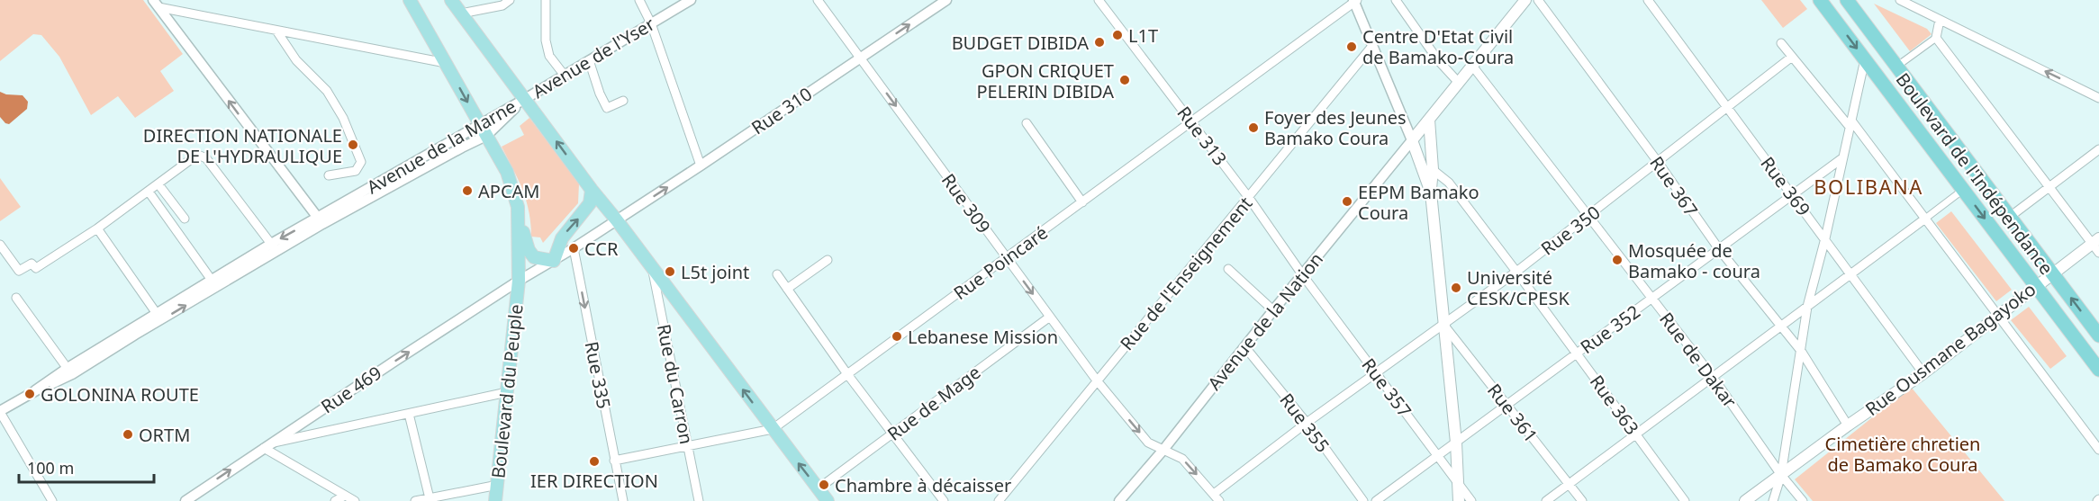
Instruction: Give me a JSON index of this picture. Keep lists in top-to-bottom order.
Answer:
{
  "streets": {
    "highway": ["Boulevard de l'Indépendance"],
    "main road": ["Rue Ousmane Bagayoko", "Boulevard du Peuple"],
    "street": [
      "Avenue de l'Yser",
      "Rue 310",
      "Rue 313",
      "Avenue de la Marne",
      "Rue 367",
      "Rue 369",
      "Rue 309",
      "Rue 350",
      "Rue Poincaré",
      "Rue de l'Enseignement",
      "Avenue de la Nation",
      "Rue 352",
      "Rue de Dakar",
      "Rue 335",
      "Rue du Carron",
      "Rue 357",
      "Rue 469",
      "Rue de Mage",
      "Rue 363",
      "Rue 361",
      "Rue 355"
    ]
  },
  "crossings": [
    ["Avenue de l'Yser", "Avenue de la Marne"],
    ["Rue 310", "Rue 309"],
    ["Rue 310", "Rue 335"],
    ["Rue 310", "Rue 469"],
    ["Rue 313", "Rue Poincaré"],
    ["Rue 313", "Rue de l'Enseignement"],
    ["Rue 313", "Avenue de la Nation"],
    ["Rue 313", "Rue 357"],
    ["Boulevard de l'Indépendance", "Rue Ousmane Bagayoko"],
    ["Rue 367", "Rue 350"],
    ["Rue 367", "Rue 352"],
    ["Rue 367", "Rue Ousmane Bagayoko"],
    ["Rue 369", "Rue 350"],
    ["Rue 369", "Rue 352"],
    ["Rue 369", "Rue Ousmane Bagayoko"],
    ["Rue 309", "Rue 350"],
    ["Rue 309", "Rue Poincaré"],
    ["Rue 309", "Rue de l'Enseignement"],
    ["Rue 309", "Avenue de la Nation"],
    ["Rue 309", "Rue de Mage"],
    ["Rue 350", "Rue de Dakar"],
    ["Rue 350", "Rue 357"],
    ["Rue 350", "Rue 363"],
    ["Rue 350", "Rue 361"],
    ["Rue 350", "Rue 355"],
    ["Rue Poincaré", "Rue 335"],
    ["Rue Poincaré", "Rue du Carron"],
    ["Avenue de la Nation", "Rue 357"],
    ["Avenue de la Nation", "Rue 355"],
    ["Rue 352", "Rue de Dakar"],
    ["Rue 352", "Rue 357"],
    ["Rue 352", "Rue 363"],
    ["Rue 352", "Rue 361"],
    ["Rue Ousmane Bagayoko", "Rue de Dakar"],
    ["Rue 335", "Rue 469"],
    ["Rue 469", "Boulevard du Peuple"]
  ],
  "one_way": ["Rue 310", "Rue 309", "Rue 335"],
  "districts": ["BOLIBANA"],
  "parks": ["Cimetière chretien de Bamako Coura"],
  "places": [
    "L1T",
    "BUDGET DIBIDA",
    "Centre D'Etat Civil de Bamako-Coura",
    "GPON CRIQUET PELERIN DIBIDA",
    "Foyer des Jeunes Bamako Coura",
    "DIRECTION NATIONALE DE L'HYDRAULIQUE",
    "APCAM",
    "EEPM Bamako Coura",
    "CCR",
    "Mosquée de Bamako - coura",
    "L5t joint",
    "Université CESK/CPESK",
    "Lebanese Mission",
    "GOLONINA ROUTE",
    "ORTM",
    "IER DIRECTION",
    "Chambre à décaisser"
  ],
  "scale_bar": "100 m"
}
